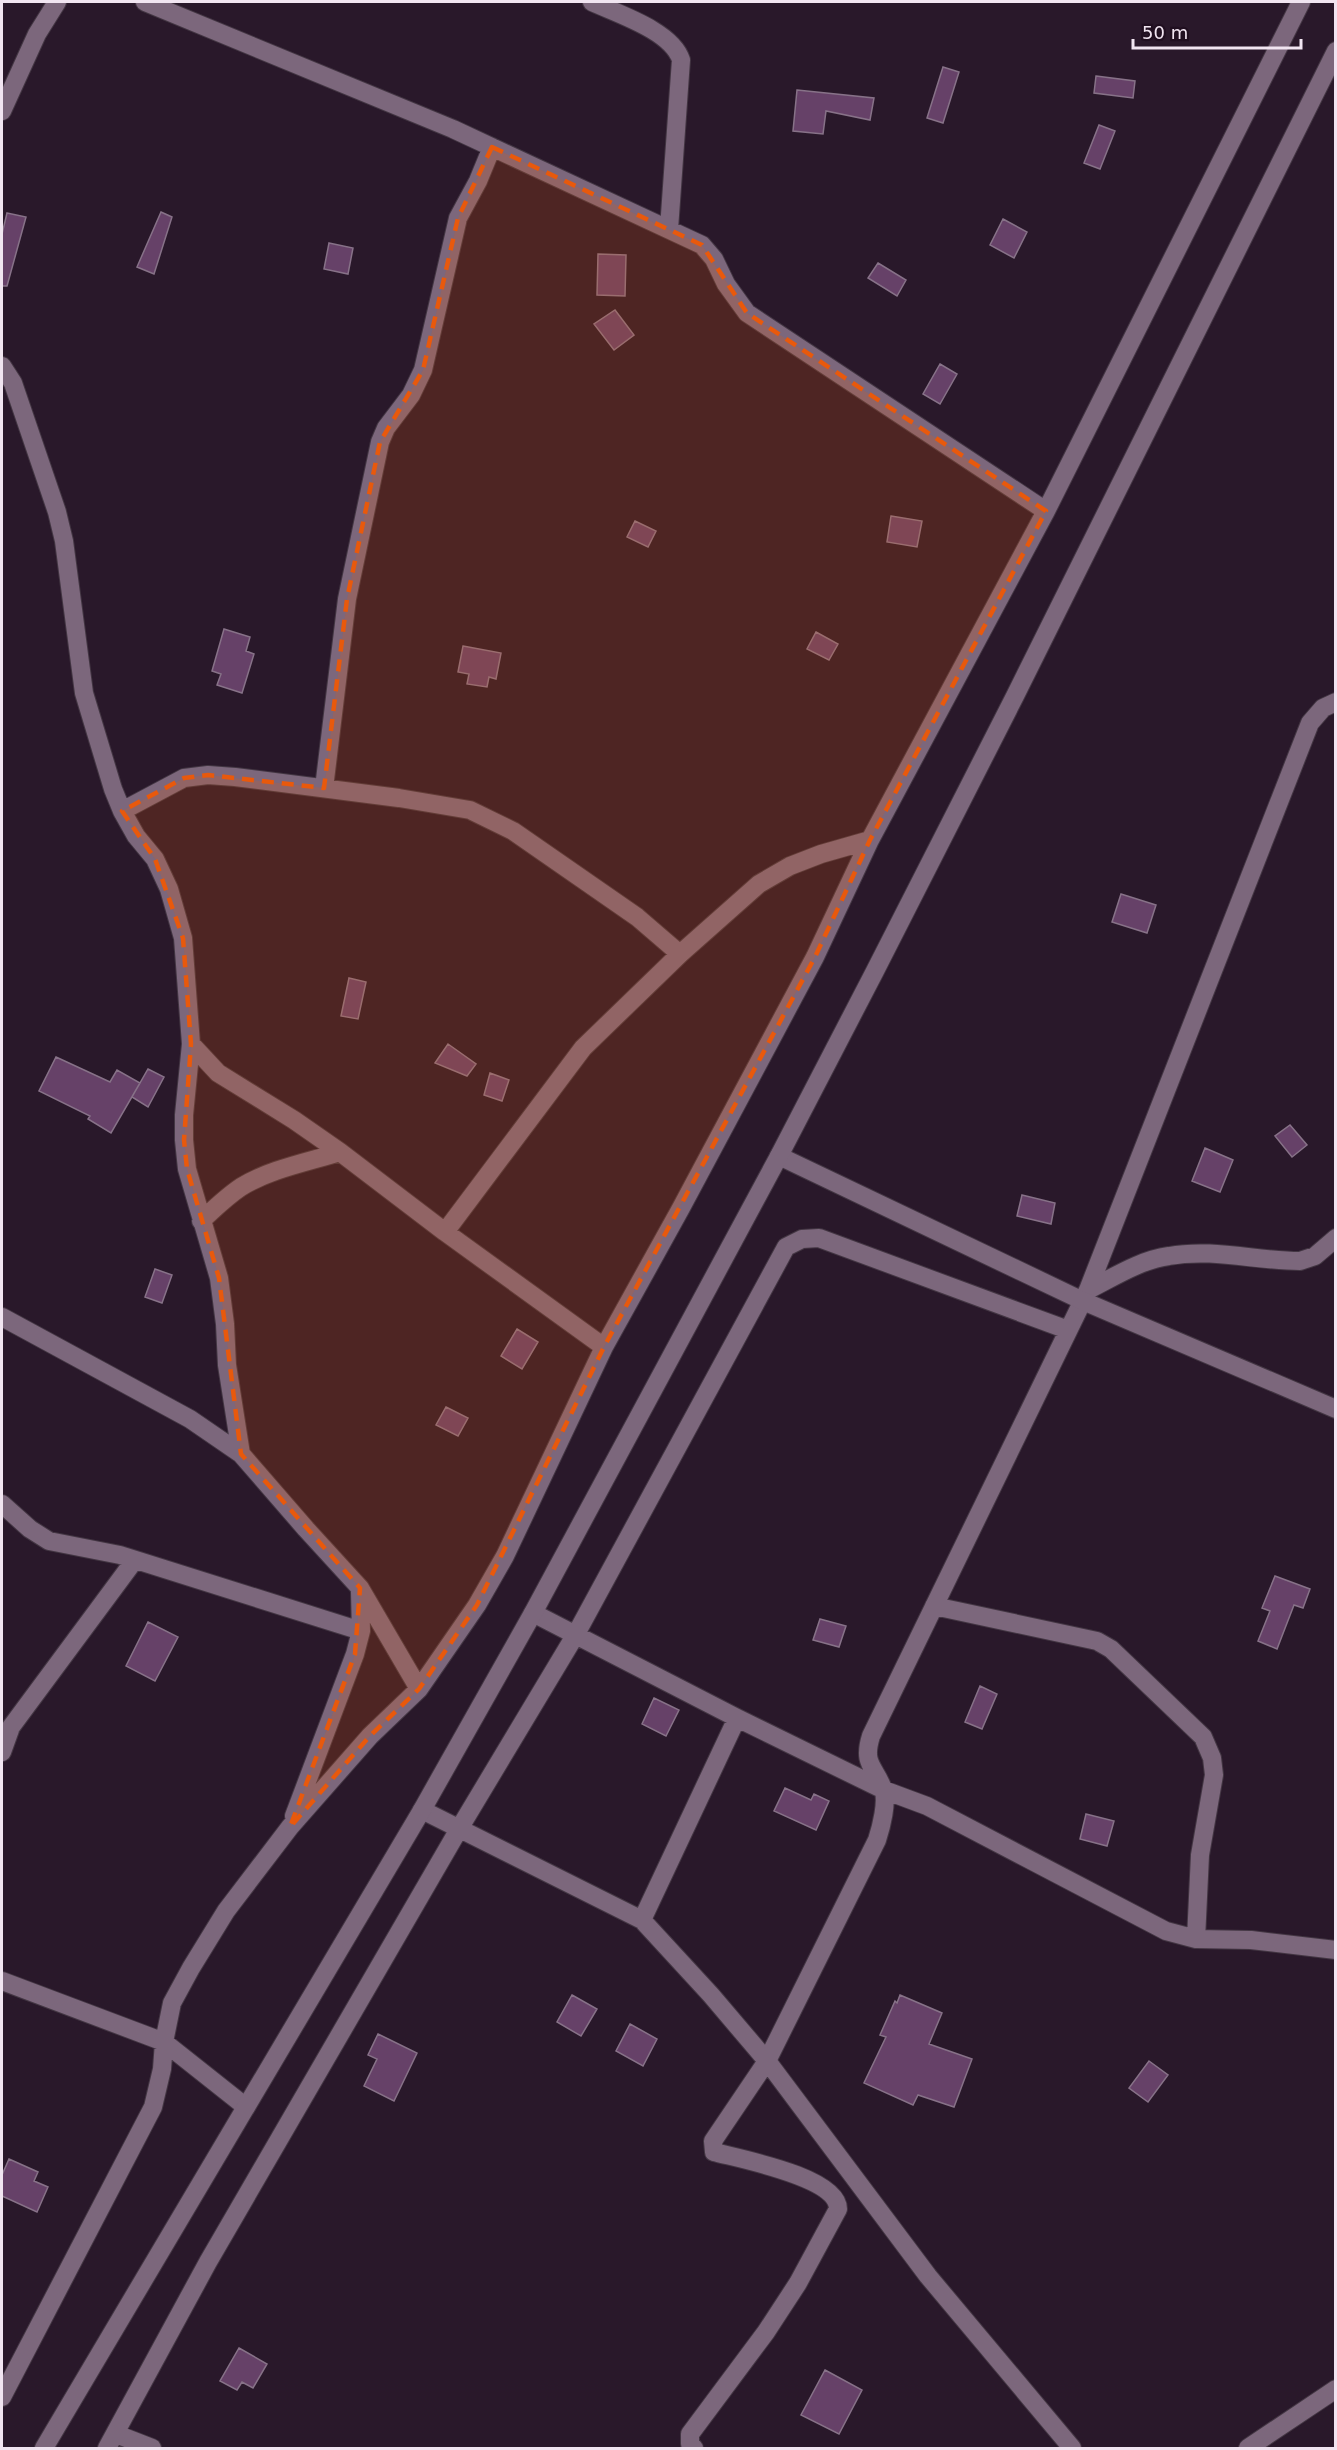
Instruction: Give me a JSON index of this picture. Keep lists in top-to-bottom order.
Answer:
{
  "scale_bar": "50 m"
}
